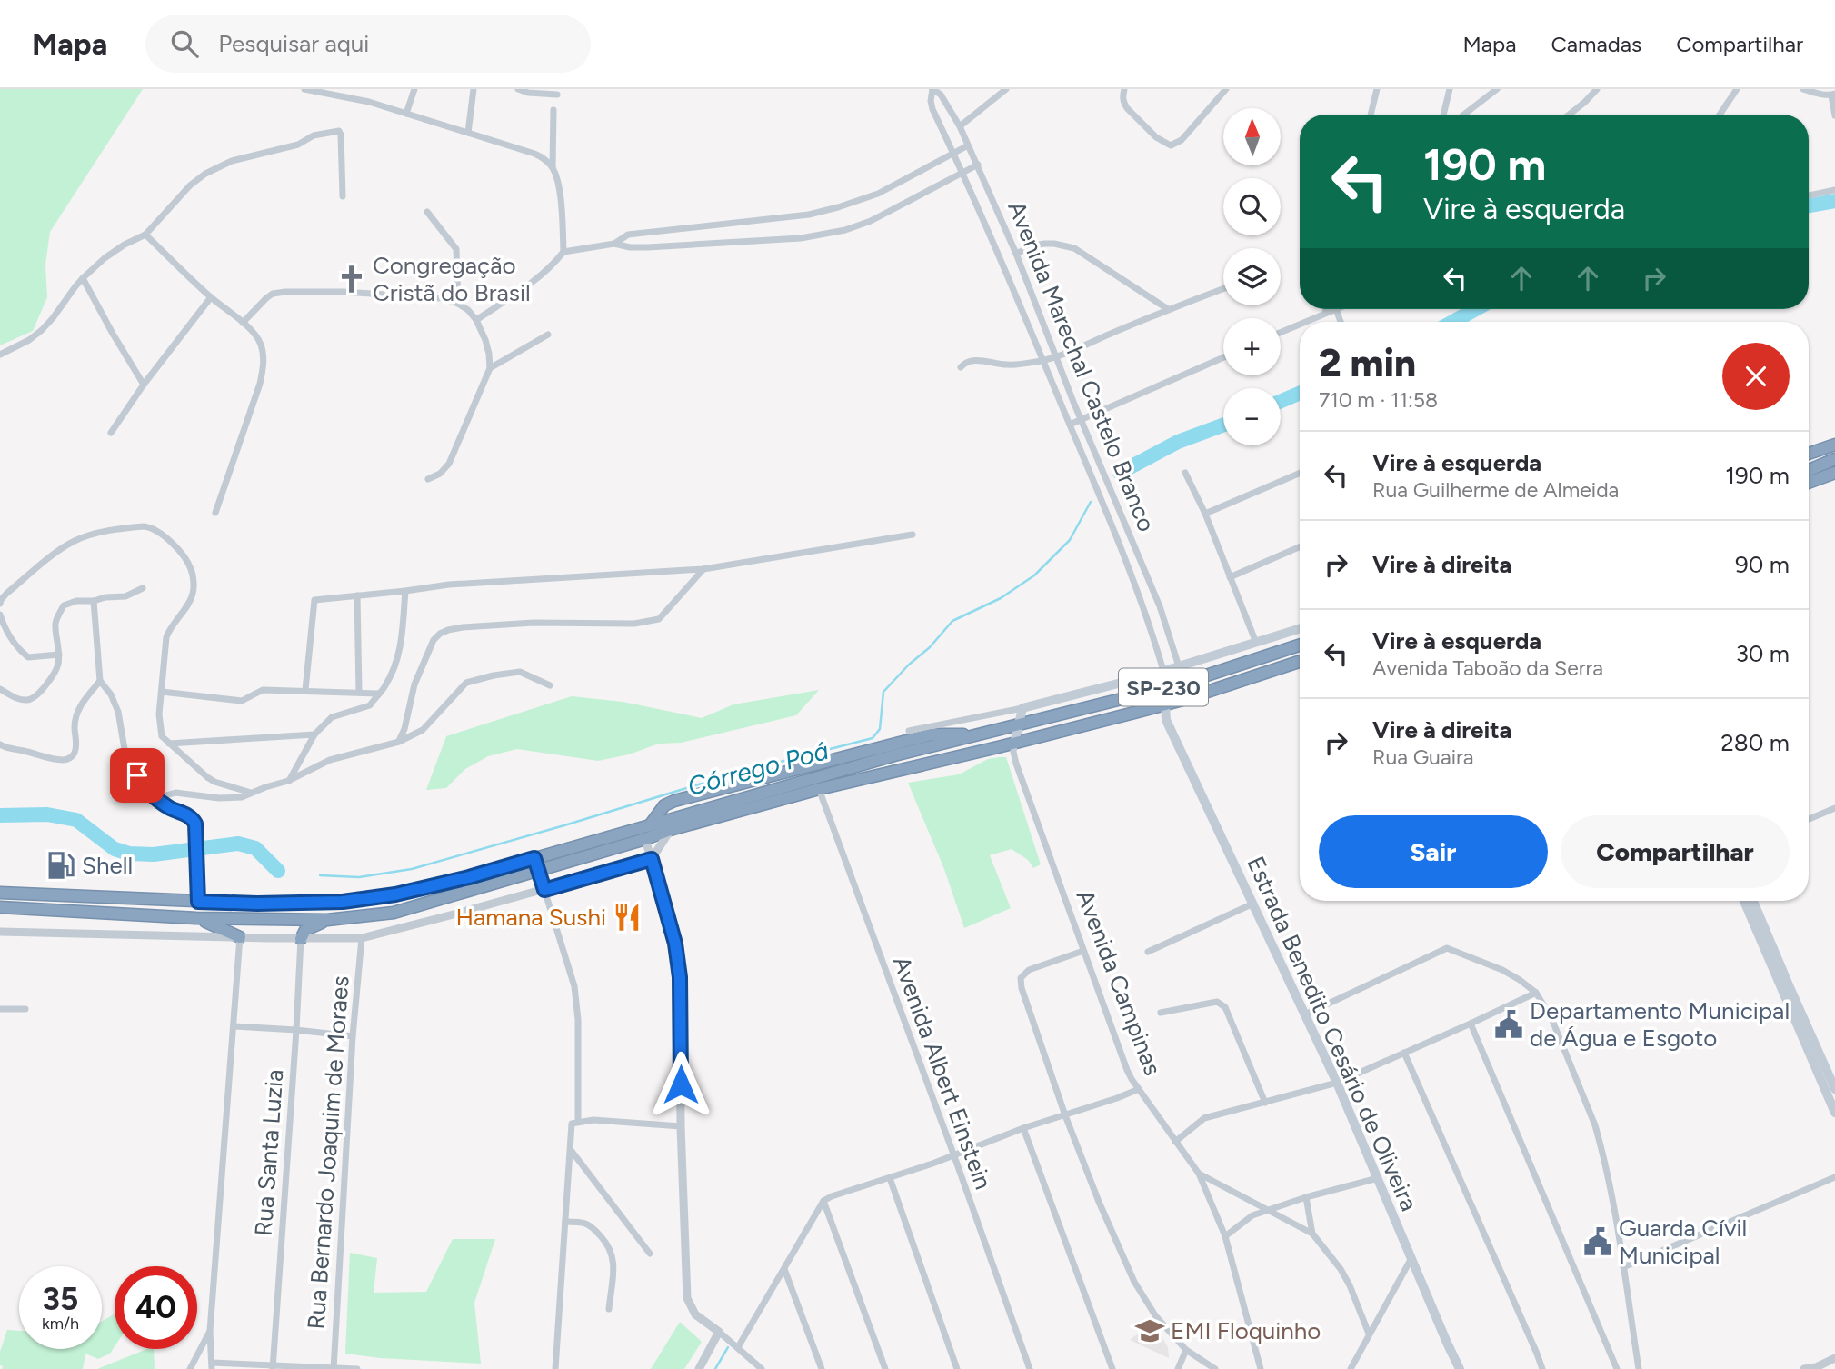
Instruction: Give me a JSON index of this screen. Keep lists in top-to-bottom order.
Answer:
{
  "streets": {
    "highway": ["SP-230"],
    "main road": ["Estrada Benedito Cesário de Oliveira"],
    "street": [
      "Avenida Marechal Castelo Branco",
      "Avenida Campinas",
      "Avenida Albert Einstein",
      "Rua Santa Luzia",
      "Rua Bernardo Joaquim de Moraes"
    ]
  },
  "crossings": [
    ["Avenida Marechal Castelo Branco", "Estrada Benedito Cesário de Oliveira"],
    ["SP-230", "Avenida Campinas"],
    ["SP-230", "Estrada Benedito Cesário de Oliveira"],
    ["SP-230", "Avenida Albert Einstein"]
  ],
  "water": ["Córrego Poá"],
  "places": {
    "church": ["Congregação Cristã do Brasil"],
    "fuel station": ["Shell"],
    "restaurant": ["Hamana Sushi"],
    "public building": ["Departamento Municipal de Água e Esgoto", "Guarda Cívil Municipal"],
    "school or university": ["EMI Floquinho"]
  },
  "north": "top",
  "page": {
    "header": "Mapa",
    "search": "Pesquisar aqui",
    "nav": ["Mapa", "Camadas", "Compartilhar"],
    "map_buttons": ["+", "−"],
    "turn": ["190 m", "Vire à esquerda"],
    "heading": ["2 min", "710 m · 11:58"],
    "list": [
      {
        "name": "Vire à esquerda",
        "note": "Rua Guilherme de Almeida",
        "value": "190 m"
      },
      {
        "name": "Vire à direita",
        "value": "90 m"
      },
      {
        "name": "Vire à esquerda",
        "note": "Avenida Taboão da Serra",
        "value": "30 m"
      },
      {
        "name": "Vire à direita",
        "note": "Rua Guaira",
        "value": "280 m"
      }
    ],
    "buttons": ["Sair", "Compartilhar"],
    "speed": "35 km/h",
    "limit": "40"
  }
}
